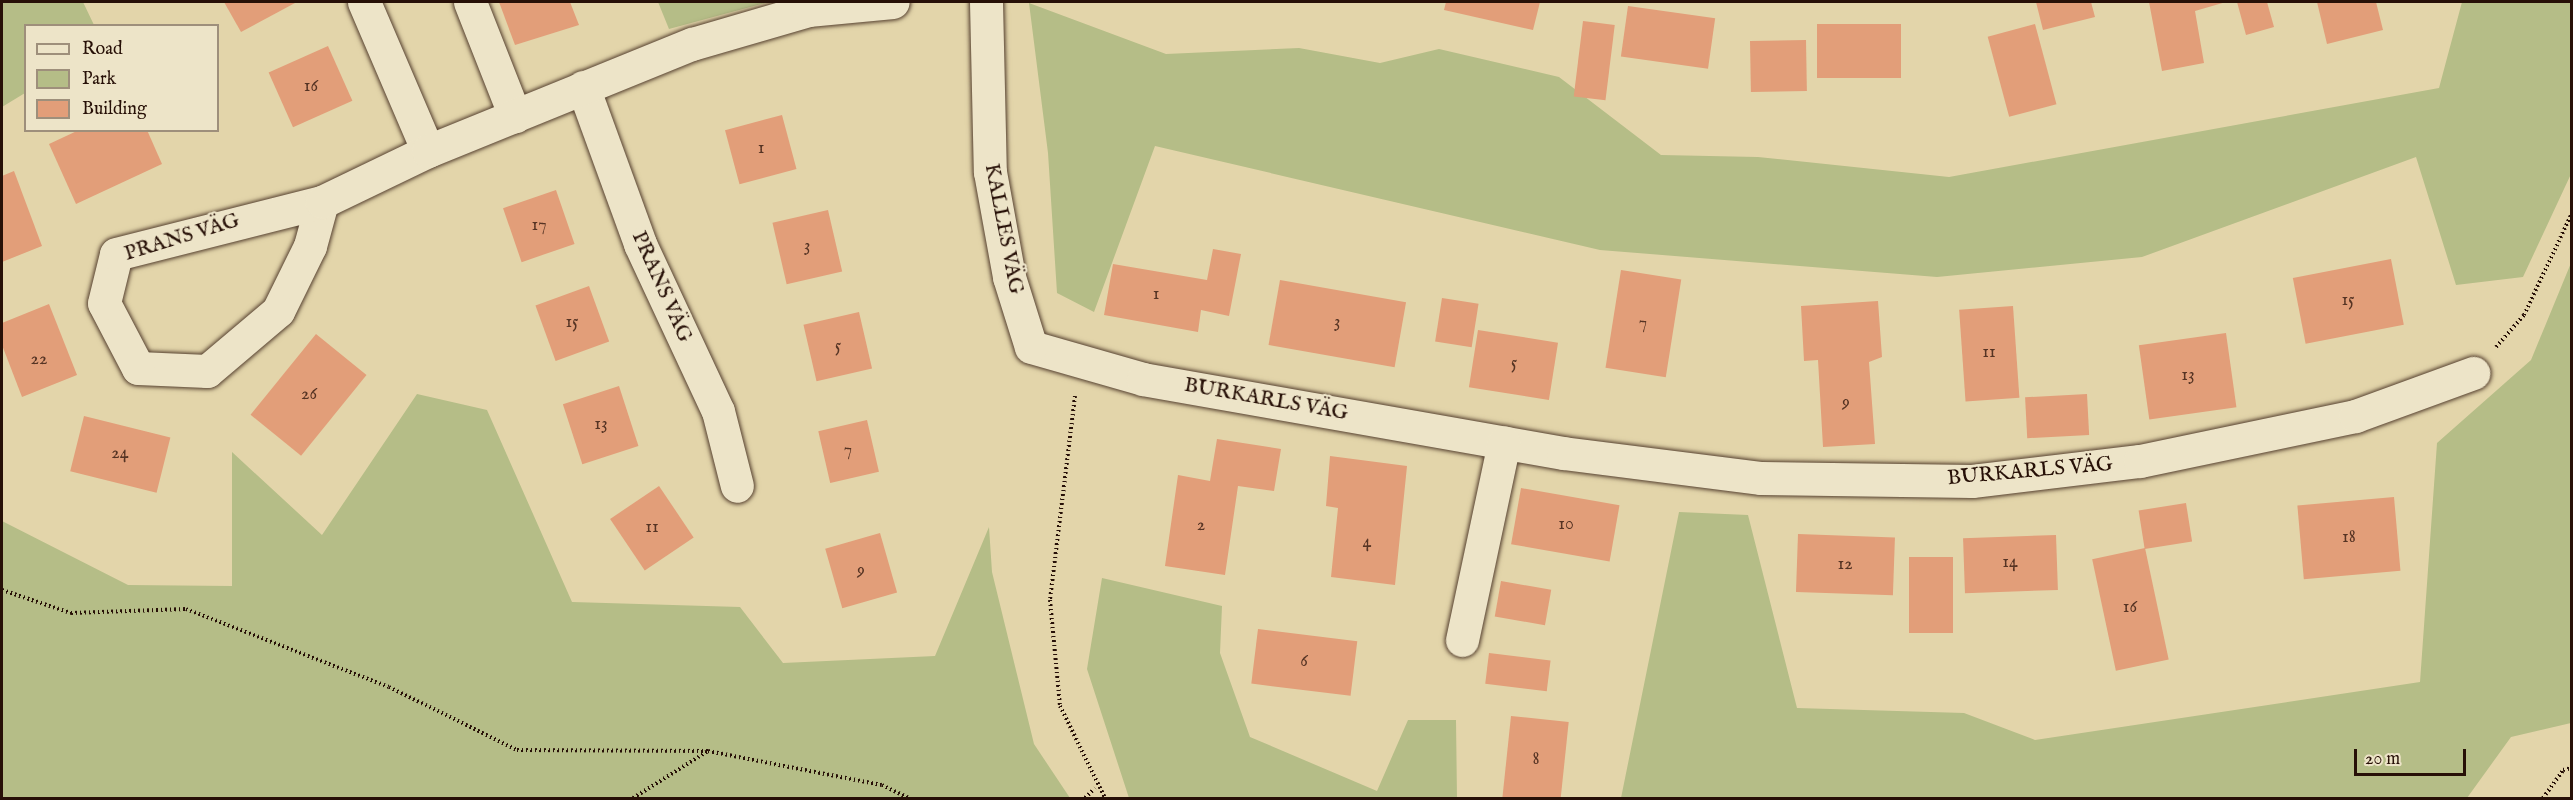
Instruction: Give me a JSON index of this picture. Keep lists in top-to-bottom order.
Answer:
{
  "streets": {
    "street": ["KALLES VÄG", "PRANS VÄG", "BURKARLS VÄG"]
  },
  "crossings": [
    ["KALLES VÄG", "BURKARLS VÄG"]
  ],
  "house_numbers": [
    "16",
    "1",
    "17",
    "3",
    "1",
    "15",
    "15",
    "3",
    "7",
    "5",
    "11",
    "22",
    "5",
    "13",
    "26",
    "9",
    "13",
    "7",
    "24",
    "10",
    "2",
    "11",
    "18",
    "4",
    "14",
    "12",
    "9",
    "16",
    "6",
    "8"
  ],
  "legend": ["Road", "Park", "Building"],
  "scale_bar": "20 m"
}
